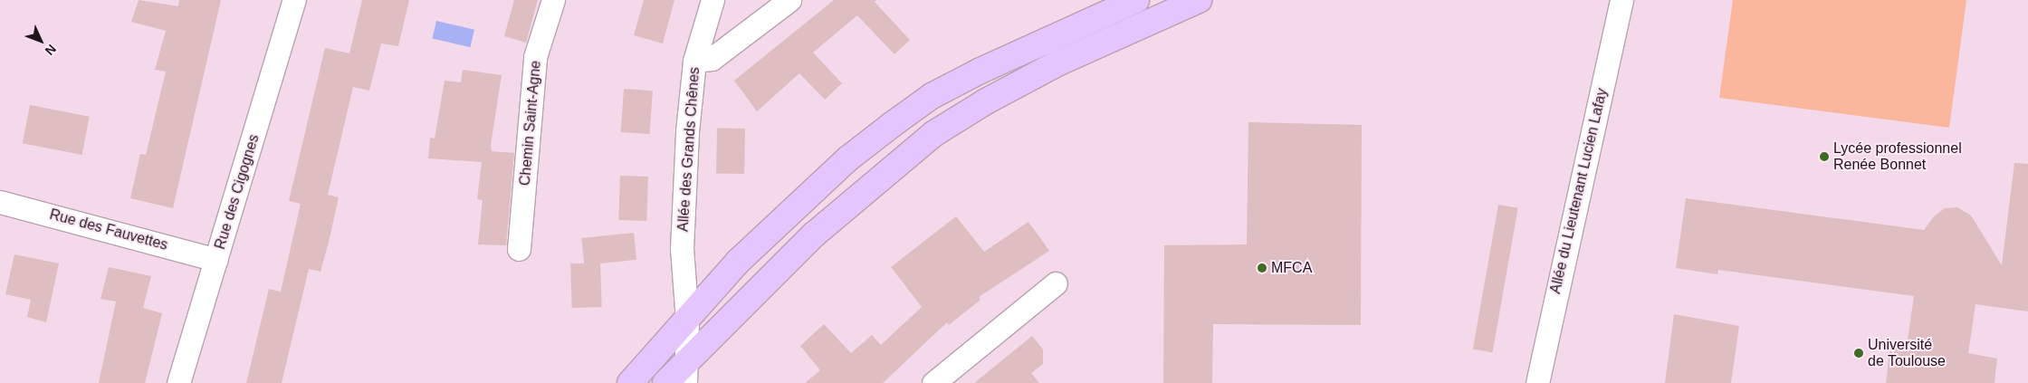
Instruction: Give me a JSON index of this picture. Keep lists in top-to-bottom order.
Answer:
{
  "streets": {
    "street": [
      "Chemin Saint-Agne",
      "Allée des Grands Chênes",
      "Allée du Lieutenant Lucien Lafay",
      "Rue des Cigognes",
      "Rue des Fauvettes"
    ]
  },
  "crossings": [
    ["Rue des Cigognes", "Rue des Fauvettes"]
  ],
  "places": ["Lycée professionnel Renée Bonnet", "MFCA", "Université de Toulouse"],
  "north": "bottom right"
}
